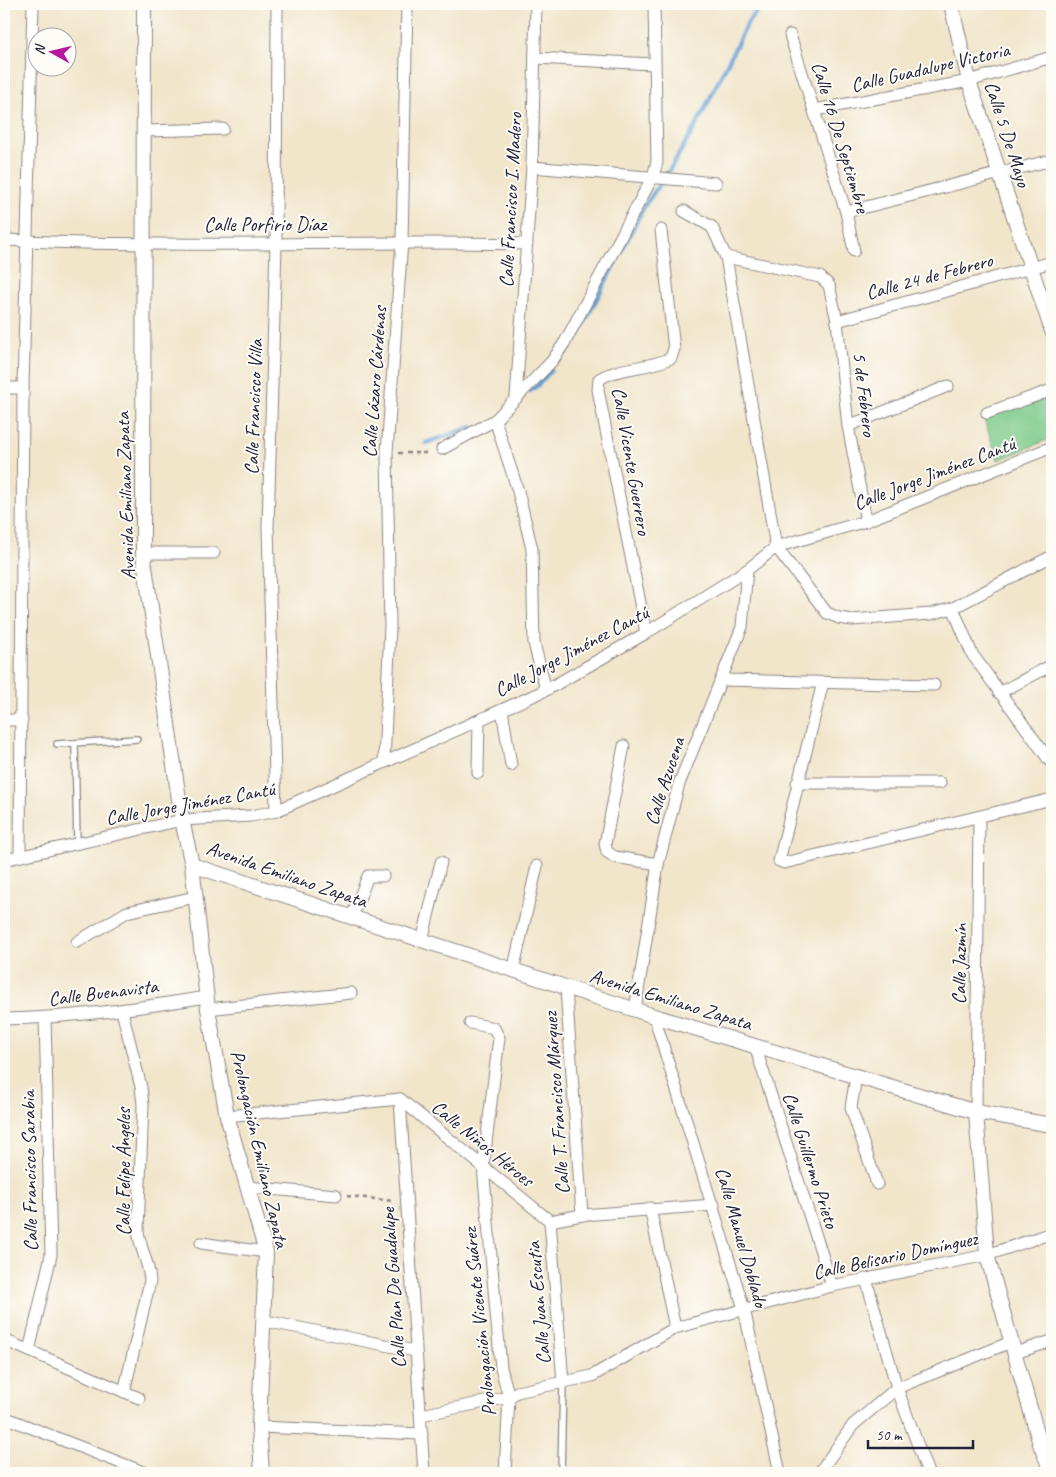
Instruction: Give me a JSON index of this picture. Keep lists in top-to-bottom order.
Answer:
{
  "streets": {
    "street": [
      "Calle Guadalupe Victoria",
      "Calle 5 De Mayo",
      "Calle 16 De Septiembre",
      "Calle Francisco I. Madero",
      "Calle Porfirio Díaz",
      "Calle 24 de Febrero",
      "Calle Lázaro Cárdenas",
      "5 de Febrero",
      "Calle Francisco Villa",
      "Calle Vicente Guerrero",
      "Calle Jorge Jiménez Cantú",
      "Avenida Emiliano Zapata",
      "Calle Azucena",
      "Calle Jazmín",
      "Calle Buenavista",
      "Calle T. Francisco Márquez",
      "Calle Niños Héroes",
      "Prolongación Emiliano Zapata",
      "Calle Guillermo Prieto",
      "Calle Francisco Sarabia",
      "Calle Felipe Ángeles",
      "Calle Manuel Doblado",
      "Calle Belisario Domínguez",
      "Calle Plan De Guadalupe",
      "Calle Juan Escutia",
      "Prolongación Vicente Suárez"
    ]
  },
  "crossings": [
    ["Calle Guadalupe Victoria", "Calle 5 De Mayo"],
    ["Calle Guadalupe Victoria", "Calle 16 De Septiembre"],
    ["Calle 5 De Mayo", "Calle 24 de Febrero"],
    ["Calle Francisco I. Madero", "Calle Porfirio Díaz"],
    ["Calle Porfirio Díaz", "Calle Lázaro Cárdenas"],
    ["Calle Porfirio Díaz", "Calle Francisco Villa"],
    ["Calle Porfirio Díaz", "Avenida Emiliano Zapata"],
    ["Calle 24 de Febrero", "5 de Febrero"],
    ["Calle Lázaro Cárdenas", "Calle Jorge Jiménez Cantú"],
    ["5 de Febrero", "Calle Jorge Jiménez Cantú"],
    ["Calle Francisco Villa", "Calle Jorge Jiménez Cantú"],
    ["Calle Vicente Guerrero", "Calle Jorge Jiménez Cantú"],
    ["Calle Jorge Jiménez Cantú", "Avenida Emiliano Zapata"],
    ["Calle Jorge Jiménez Cantú", "Calle Azucena"],
    ["Avenida Emiliano Zapata", "Calle Azucena"],
    ["Avenida Emiliano Zapata", "Calle Jazmín"],
    ["Avenida Emiliano Zapata", "Calle T. Francisco Márquez"],
    ["Avenida Emiliano Zapata", "Prolongación Emiliano Zapata"],
    ["Avenida Emiliano Zapata", "Calle Guillermo Prieto"],
    ["Avenida Emiliano Zapata", "Calle Manuel Doblado"],
    ["Calle Buenavista", "Prolongación Emiliano Zapata"],
    ["Calle Buenavista", "Calle Francisco Sarabia"],
    ["Calle Buenavista", "Calle Felipe Ángeles"],
    ["Calle Niños Héroes", "Calle Plan De Guadalupe"],
    ["Calle Niños Héroes", "Calle Juan Escutia"],
    ["Calle Niños Héroes", "Prolongación Vicente Suárez"],
    ["Calle Guillermo Prieto", "Calle Belisario Domínguez"],
    ["Calle Manuel Doblado", "Calle Belisario Domínguez"],
    ["Calle Belisario Domínguez", "Calle Plan De Guadalupe"],
    ["Calle Belisario Domínguez", "Calle Juan Escutia"],
    ["Calle Belisario Domínguez", "Prolongación Vicente Suárez"]
  ],
  "scale_bar": "50 m",
  "north": "left"
}
